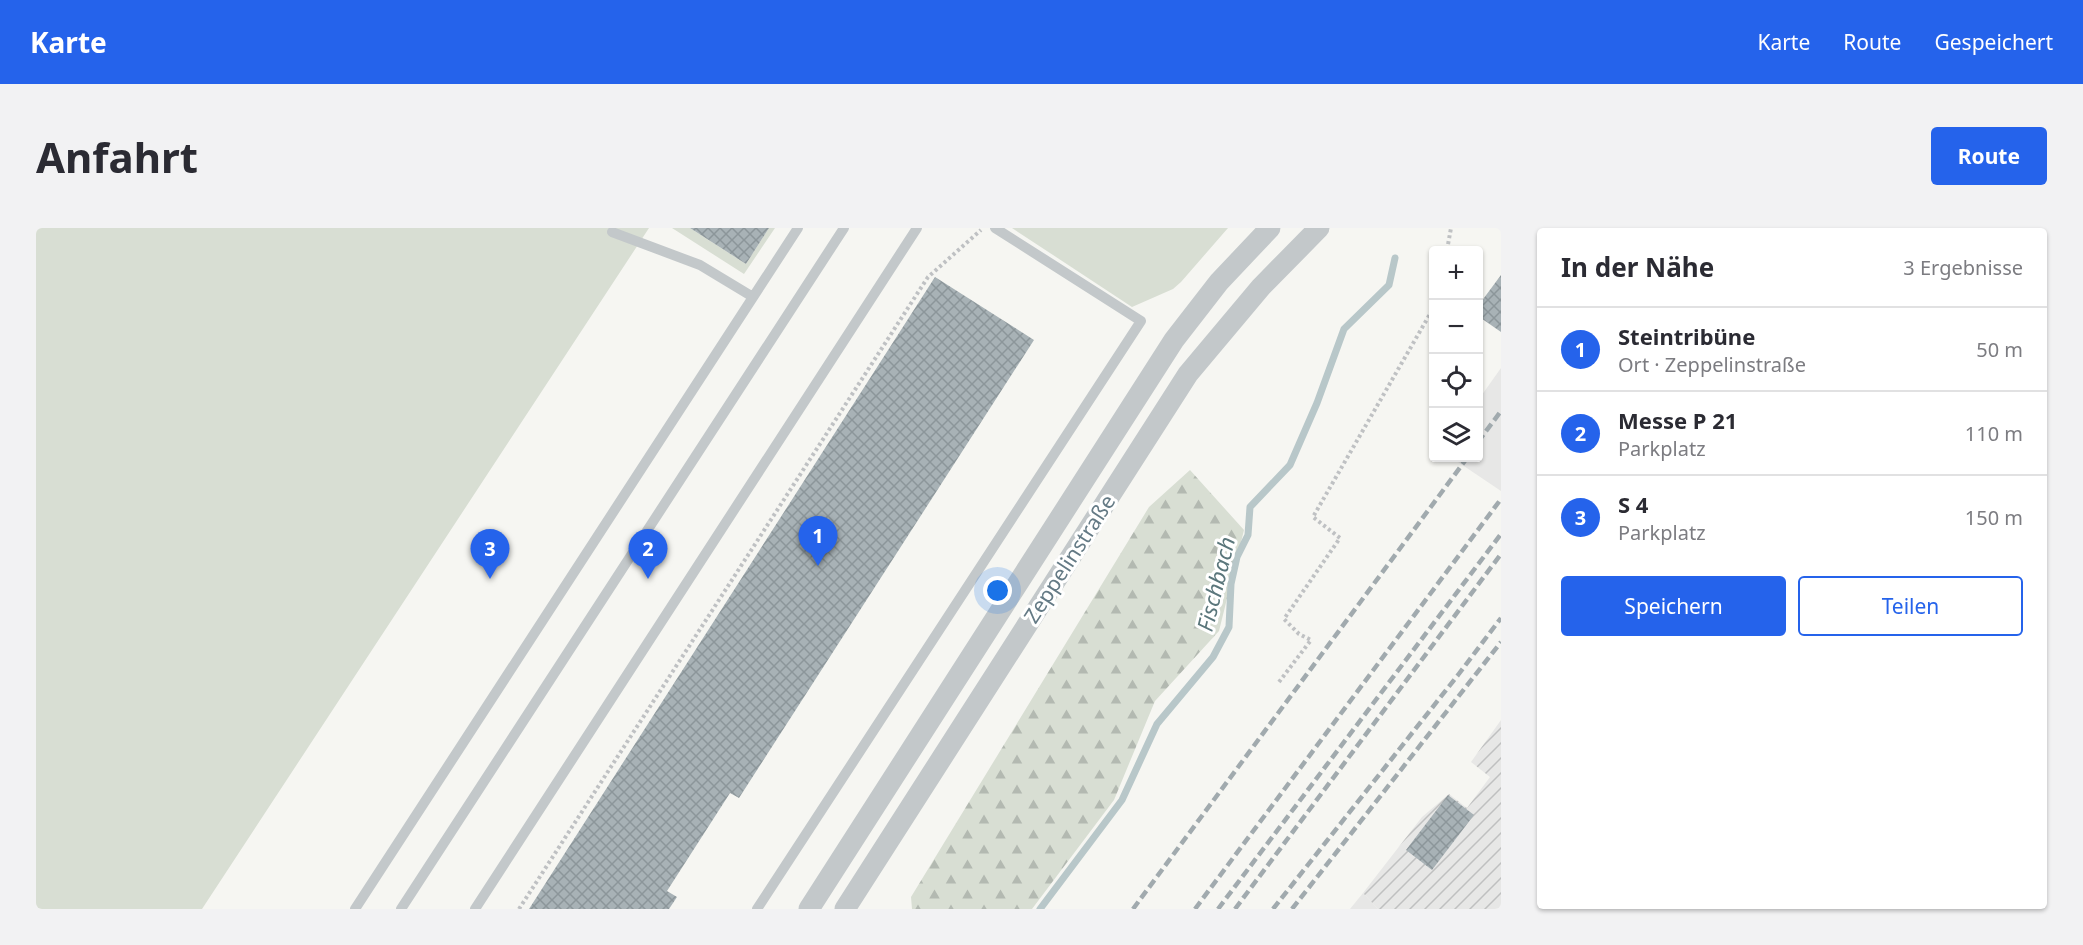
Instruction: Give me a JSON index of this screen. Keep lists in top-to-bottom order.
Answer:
{
  "streets": {
    "street": ["Zeppelinstraße"]
  },
  "water": ["Fischbach"],
  "page": {
    "header": "Karte",
    "nav": ["Karte", "Route", "Gespeichert"],
    "buttons": [
      "Route",
      ["Speichern", "Teilen"]
    ],
    "title": "Anfahrt",
    "heading": ["In der Nähe", "3 Ergebnisse"],
    "map_buttons": ["+", "−"],
    "list": [
      {
        "mark": "1",
        "name": "Steintribüne",
        "note": "Ort · Zeppelinstraße",
        "value": "50 m"
      },
      {
        "mark": "2",
        "name": "Messe P 21",
        "note": "Parkplatz",
        "value": "110 m"
      },
      {
        "mark": "3",
        "name": "S 4",
        "note": "Parkplatz",
        "value": "150 m"
      }
    ],
    "pins": ["1", "2", "3"]
  }
}
